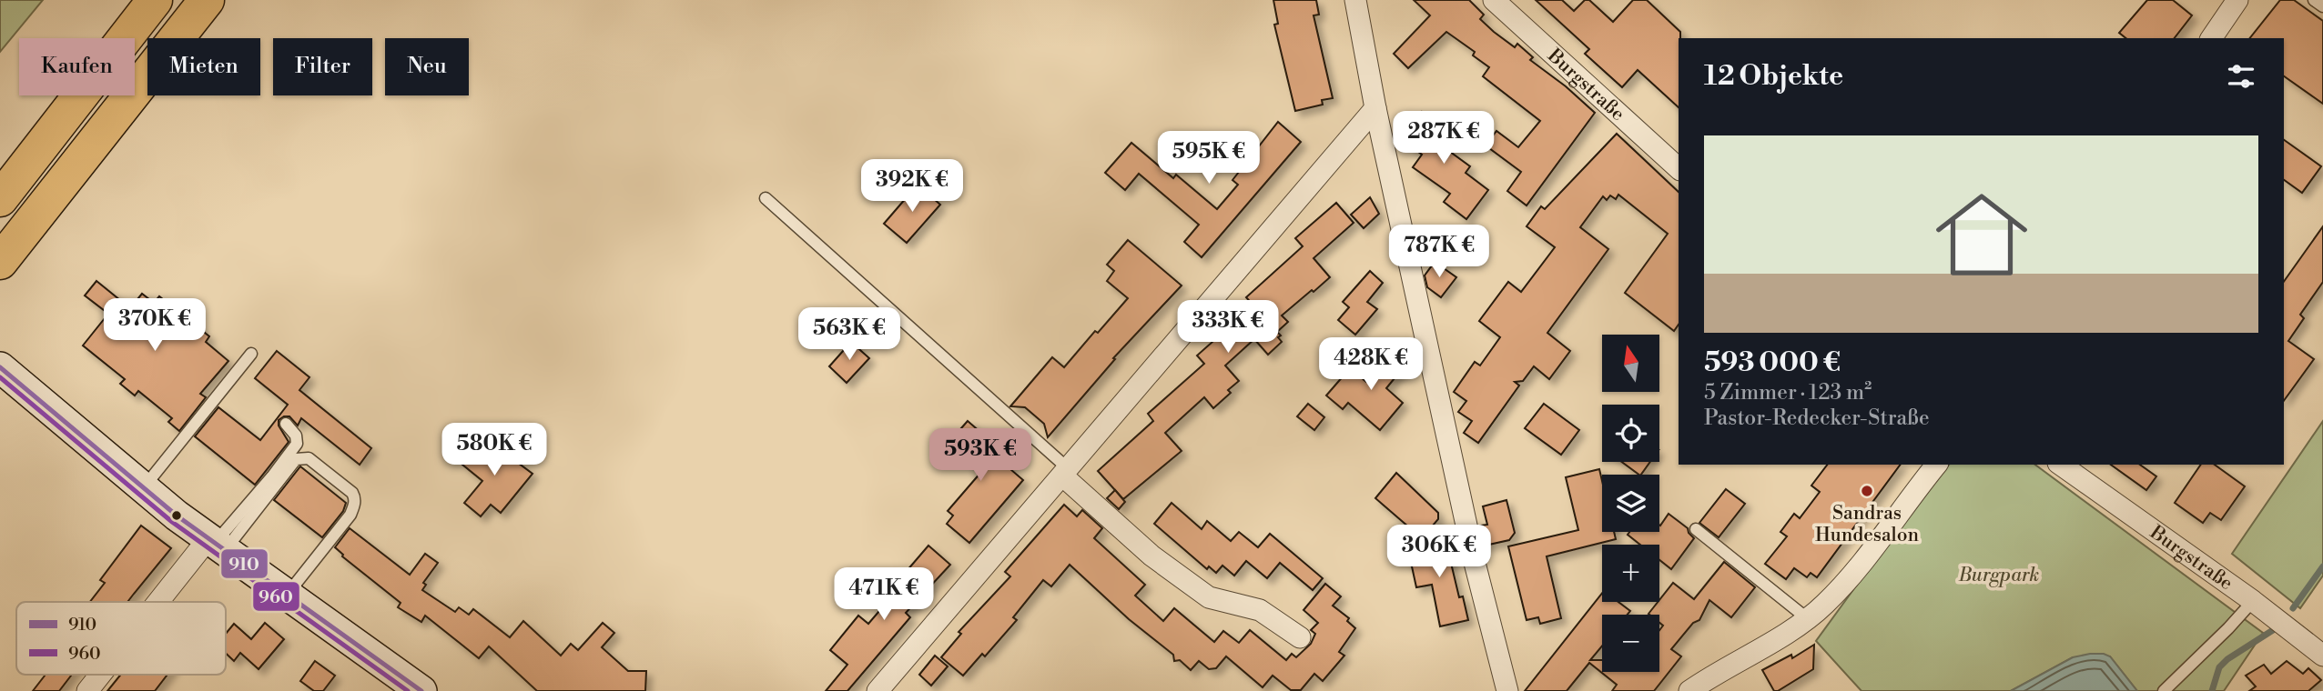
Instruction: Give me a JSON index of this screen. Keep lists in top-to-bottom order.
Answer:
{
  "streets": {
    "street": ["Burgstraße"]
  },
  "parks": ["Burgpark"],
  "places": ["Sandras Hundesalon"],
  "lines": ["transit line 910", "transit line 960"],
  "legend": ["910", "960"],
  "north": "top",
  "page": {
    "chip": [
      "Kaufen",
      "Mieten",
      "Filter",
      "Neu"
    ],
    "heading": "12 Objekte",
    "price": [
      "287K €",
      "595K €",
      "392K €",
      "787K €",
      "370K €",
      "333K €",
      "563K €",
      "428K €",
      "580K €",
      "593K €",
      "306K €",
      "471K €"
    ],
    "list": [
      {
        "name": "593 000 €",
        "note": "5 Zimmer · 123 m² · Pastor-Redecker-Straße"
      }
    ],
    "map_buttons": ["+", "−"]
  }
}
